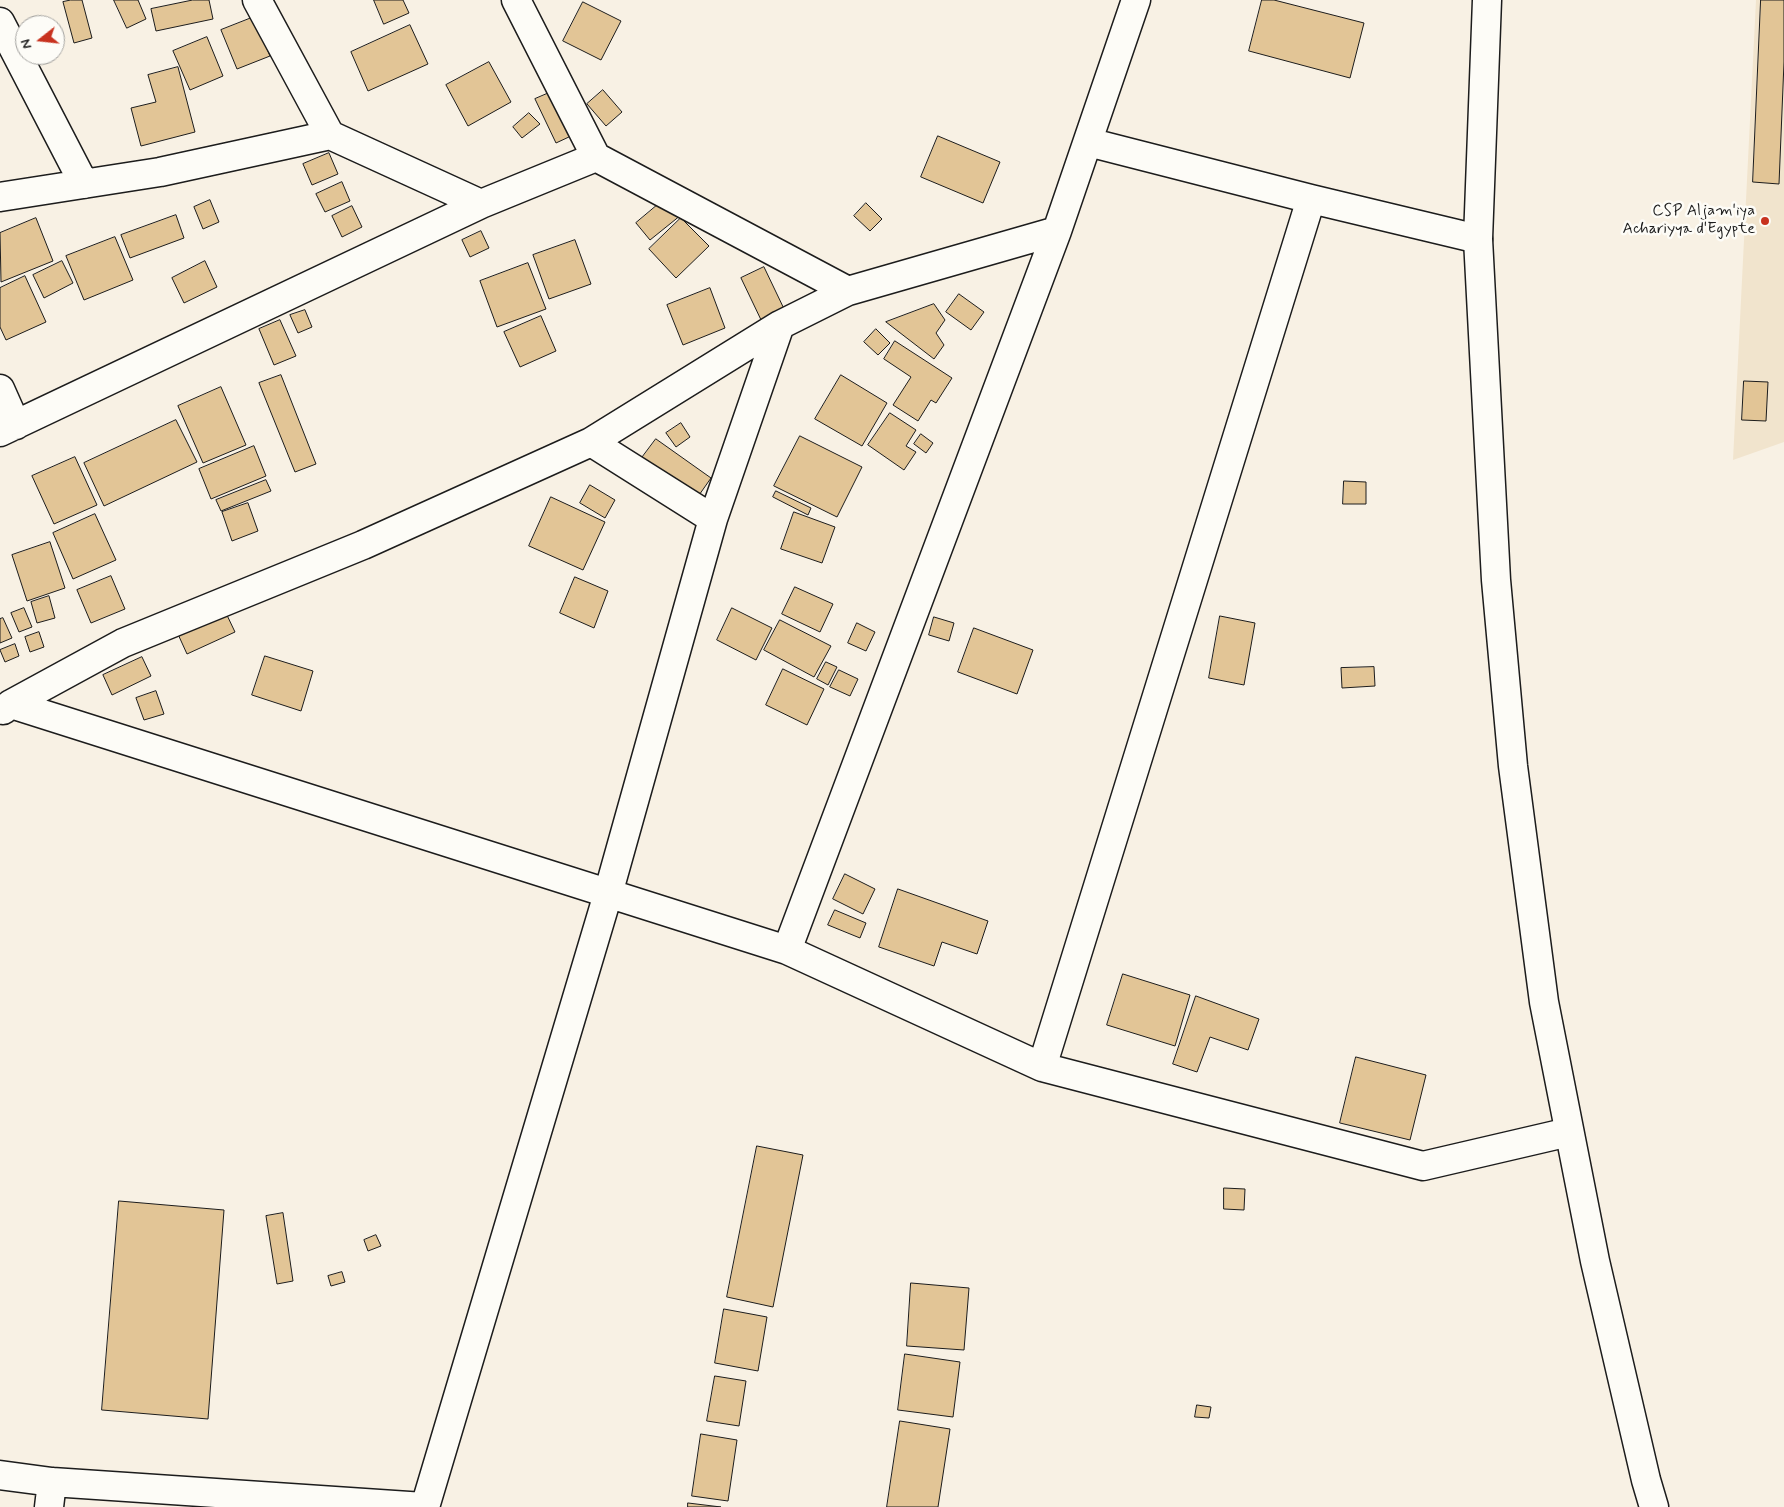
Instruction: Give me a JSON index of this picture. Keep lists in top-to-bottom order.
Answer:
{
  "places": ["CSP Aljam'iya Achariyya d'Egypte"],
  "north": "left"
}
